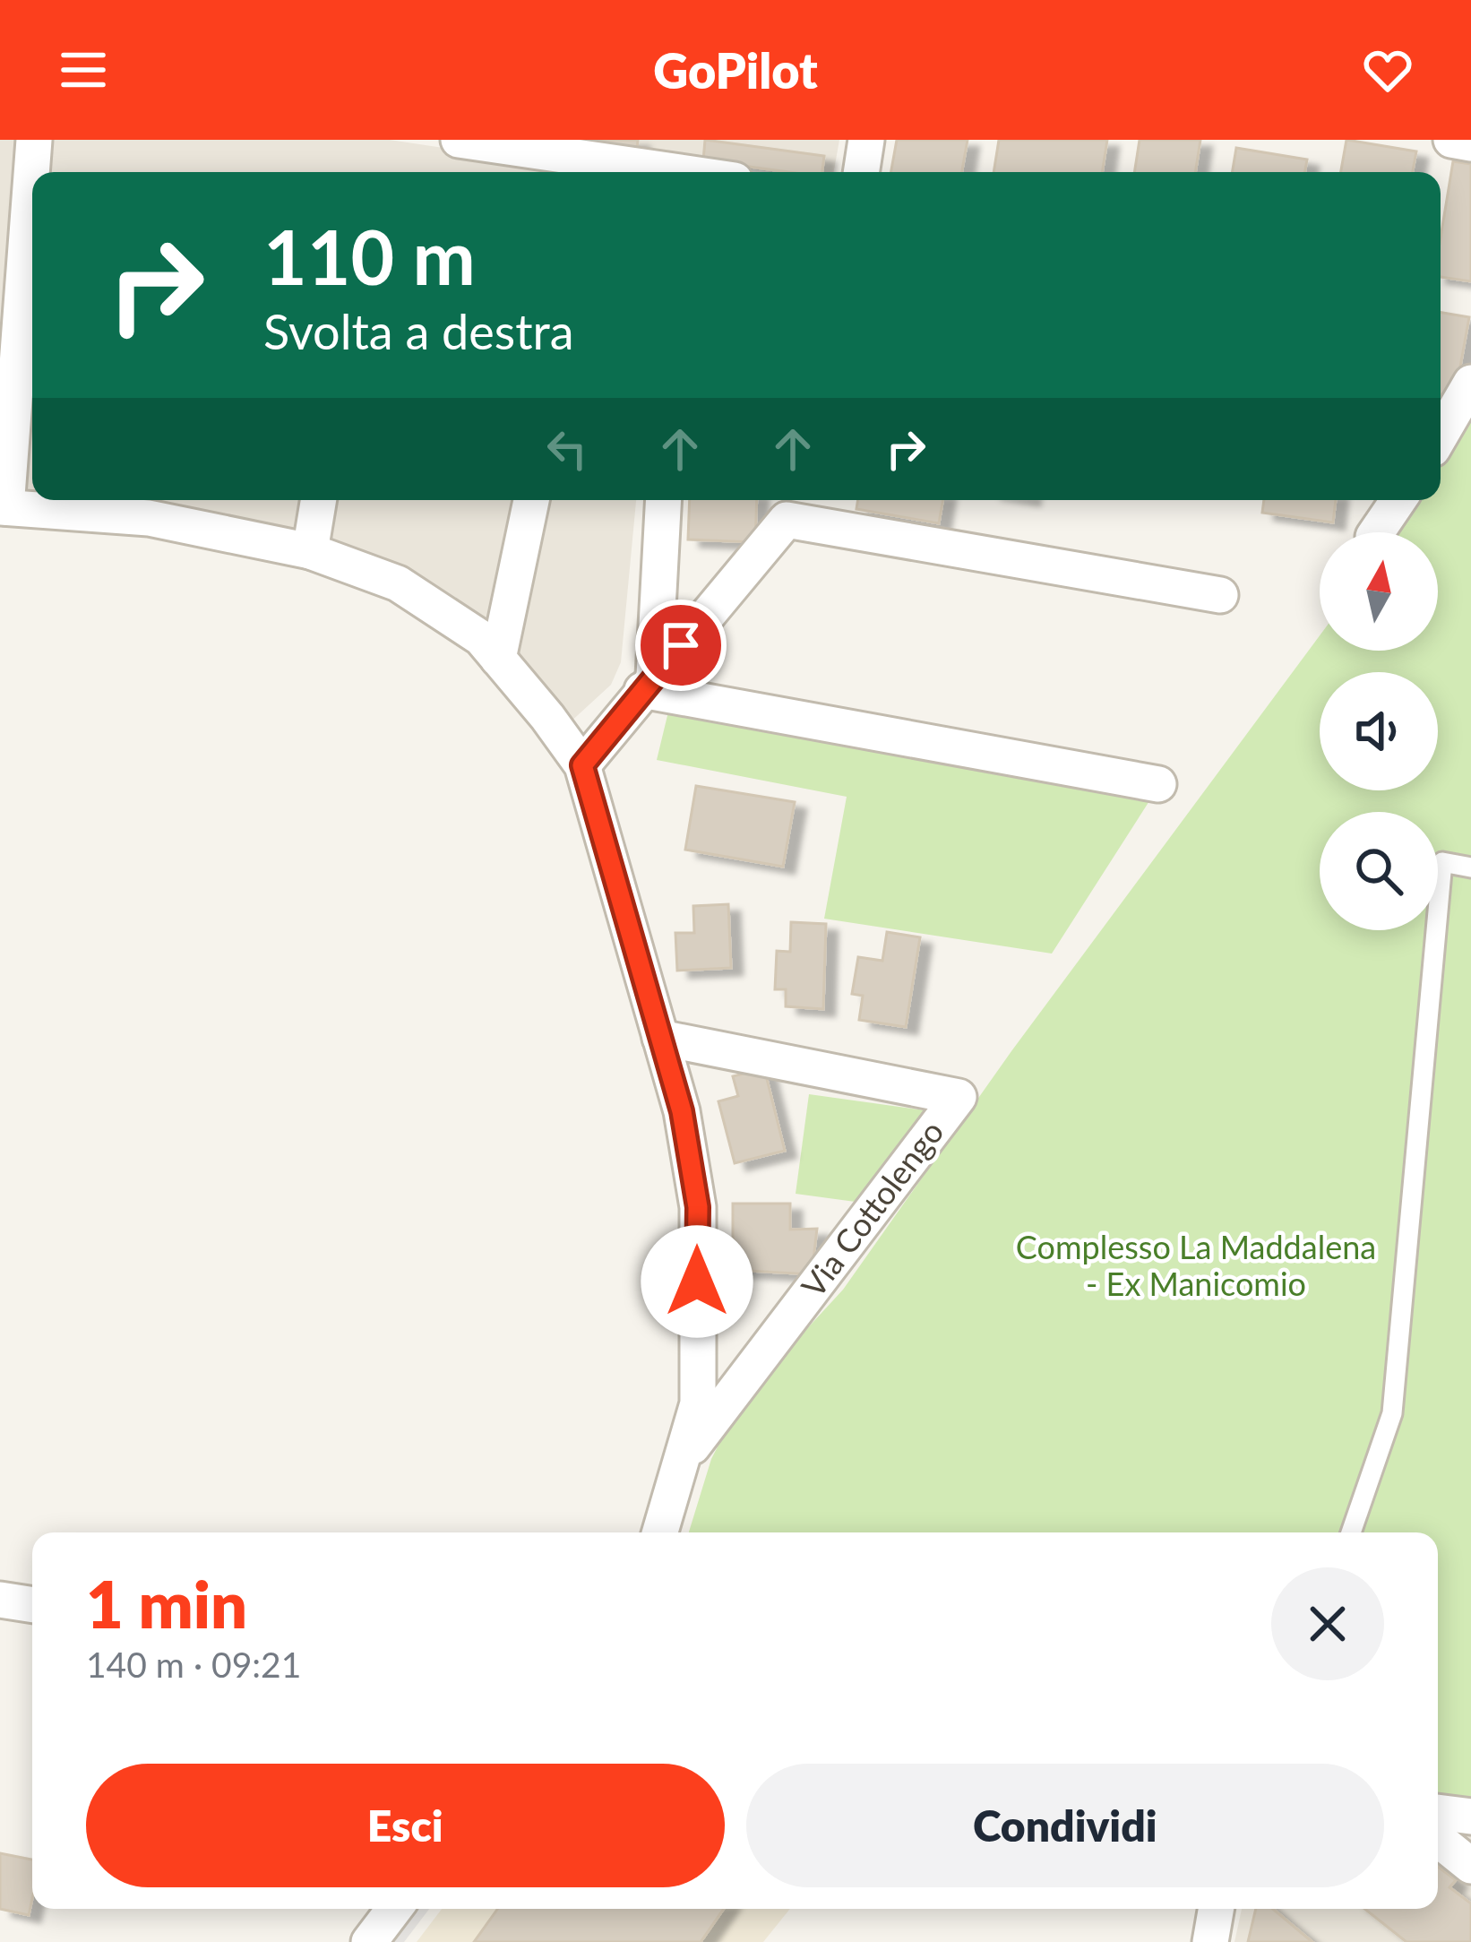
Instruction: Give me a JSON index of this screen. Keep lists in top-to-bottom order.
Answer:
{
  "streets": {
    "street": ["Via Cottolengo"]
  },
  "parks": ["Complesso La Maddalena - Ex Manicomio"],
  "north": "top",
  "page": {
    "header": "GoPilot",
    "turn": ["110 m", "Svolta a destra"],
    "heading": ["1 min", "140 m · 09:21"],
    "buttons": ["Esci", "Condividi"]
  }
}
